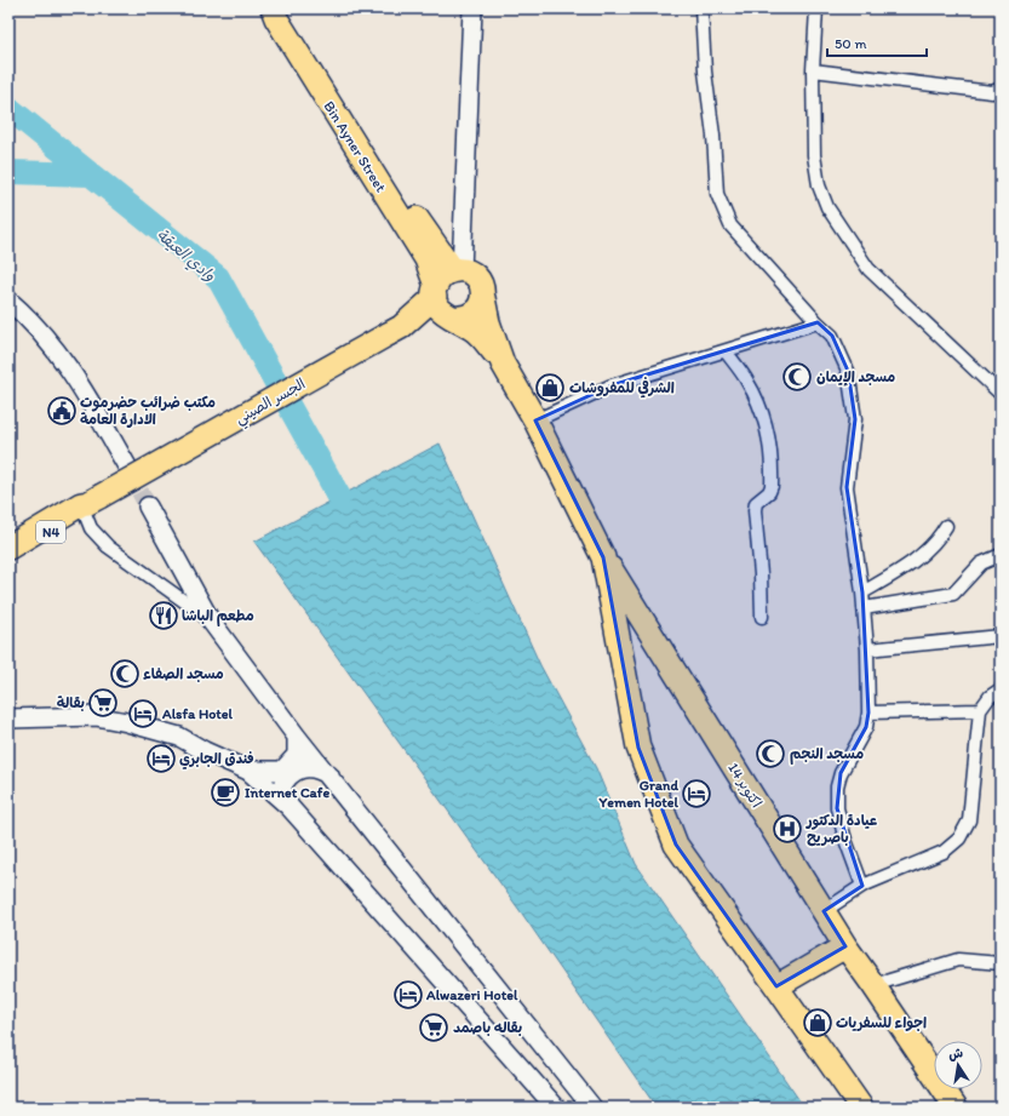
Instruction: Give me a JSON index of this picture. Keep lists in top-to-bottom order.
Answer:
{
  "streets": {
    "highway": [
      "Bin Ayner Street",
      "الجسر الصيني",
      "N4",
      "14 اكتوبر"
    ]
  },
  "crossings": [
    ["Bin Ayner Street", "الجسر الصيني"],
    ["الجسر الصيني", "N4"]
  ],
  "water": ["وادي العيقة"],
  "places": {
    "mosque": ["مسجد الإيمان", "مسجد الصفاء", "مسجد النجم"],
    "shop": ["الشرفي للمفروشات", "اجواء للسفريات"],
    "public building": ["مكتب ضرائب حضرموت الادارة العامة"],
    "restaurant": ["مطعم الباشا"],
    "supermarket": ["بقالة", "بقاله باصمد"],
    "hotel": [
      "Alsfa Hotel",
      "فندق الجابري",
      "Grand Yemen Hotel",
      "Alwazeri Hotel"
    ],
    "cafe": ["Internet Cafe"],
    "hospital": ["عيادة الدكتور باصريح"]
  },
  "scale_bar": "50 m",
  "north": "top"
}
